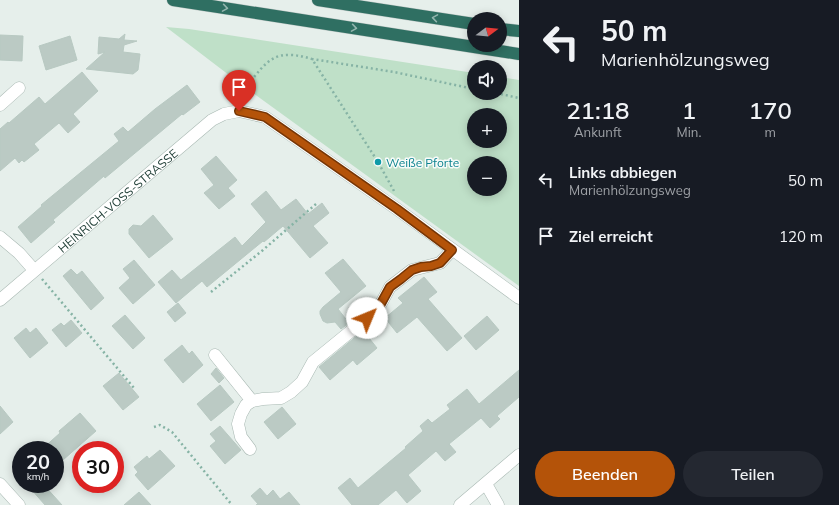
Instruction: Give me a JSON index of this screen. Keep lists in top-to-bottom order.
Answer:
{
  "streets": {
    "street": ["HEINRICH-VOSS-STRASSE"]
  },
  "places": ["Weiße Pforte"],
  "north": "right",
  "page": {
    "turn": ["50 m", "Marienhölzungsweg"],
    "map_buttons": ["+", "−"],
    "eta": [
      "21:18",
      "Ankunft",
      "1",
      "Min.",
      "170",
      "m"
    ],
    "list": [
      {
        "name": "Links abbiegen",
        "note": "Marienhölzungsweg",
        "value": "50 m"
      },
      {
        "name": "Ziel erreicht",
        "value": "120 m"
      }
    ],
    "speed": "20 km/h",
    "limit": "30",
    "buttons": ["Beenden", "Teilen"]
  }
}
